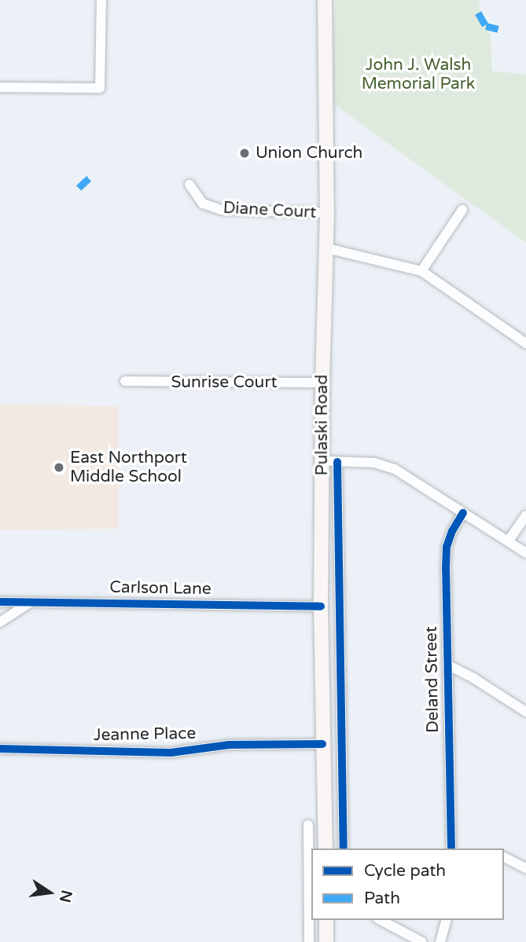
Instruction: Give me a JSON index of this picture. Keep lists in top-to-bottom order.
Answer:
{
  "streets": {
    "main road": ["Pulaski Road"],
    "street": [
      "Diane Court",
      "Sunrise Court",
      "Carlson Lane",
      "Deland Street",
      "Jeanne Place"
    ]
  },
  "crossings": [
    ["Diane Court", "Pulaski Road"],
    ["Sunrise Court", "Pulaski Road"],
    ["Pulaski Road", "Carlson Lane"],
    ["Pulaski Road", "Jeanne Place"]
  ],
  "parks": ["John J. Walsh Memorial Park"],
  "places": ["Union Church", "East Northport Middle School"],
  "legend": ["Cycle path", "Path"],
  "north": "right"
}
